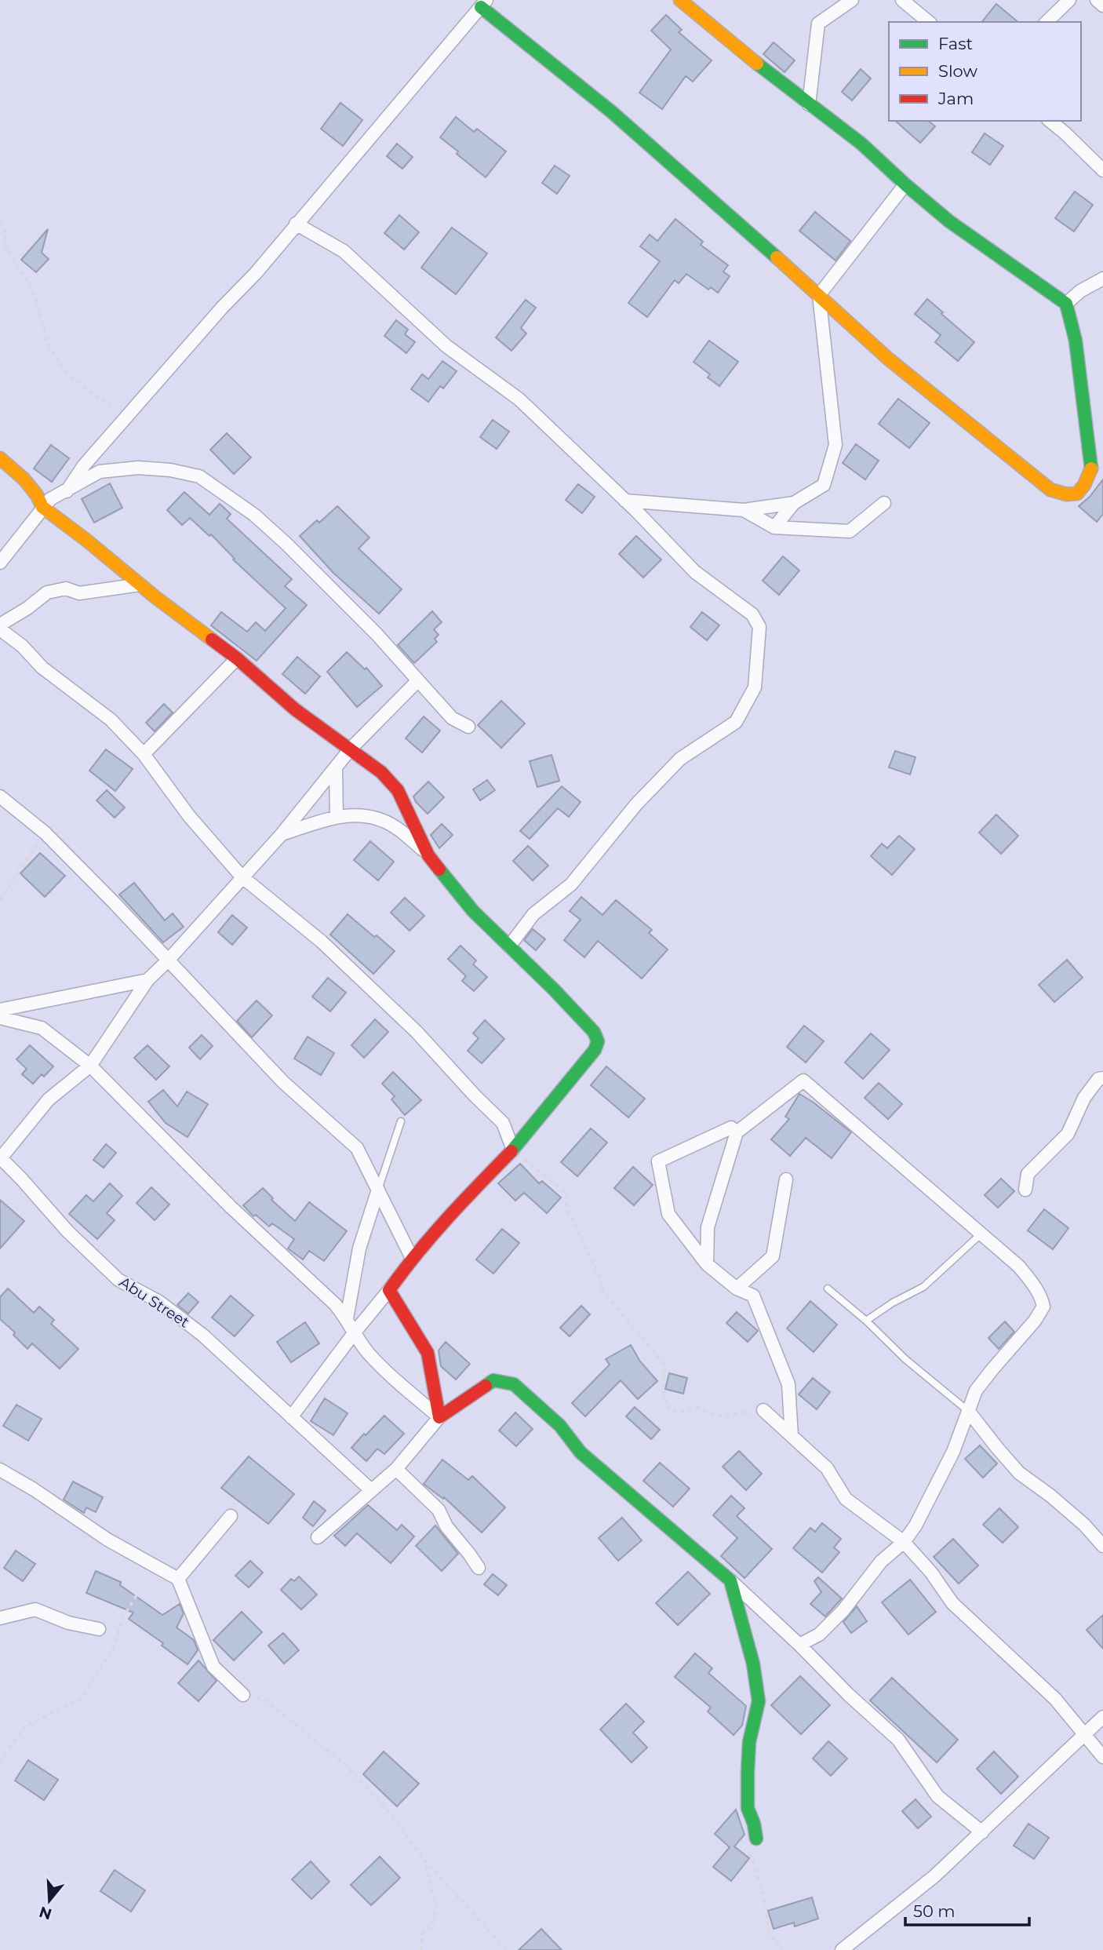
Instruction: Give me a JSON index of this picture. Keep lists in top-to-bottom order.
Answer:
{
  "streets": {
    "street": ["Abu Street"]
  },
  "legend": ["Fast", "Slow", "Jam"],
  "scale_bar": "50 m",
  "north": "bottom"
}
